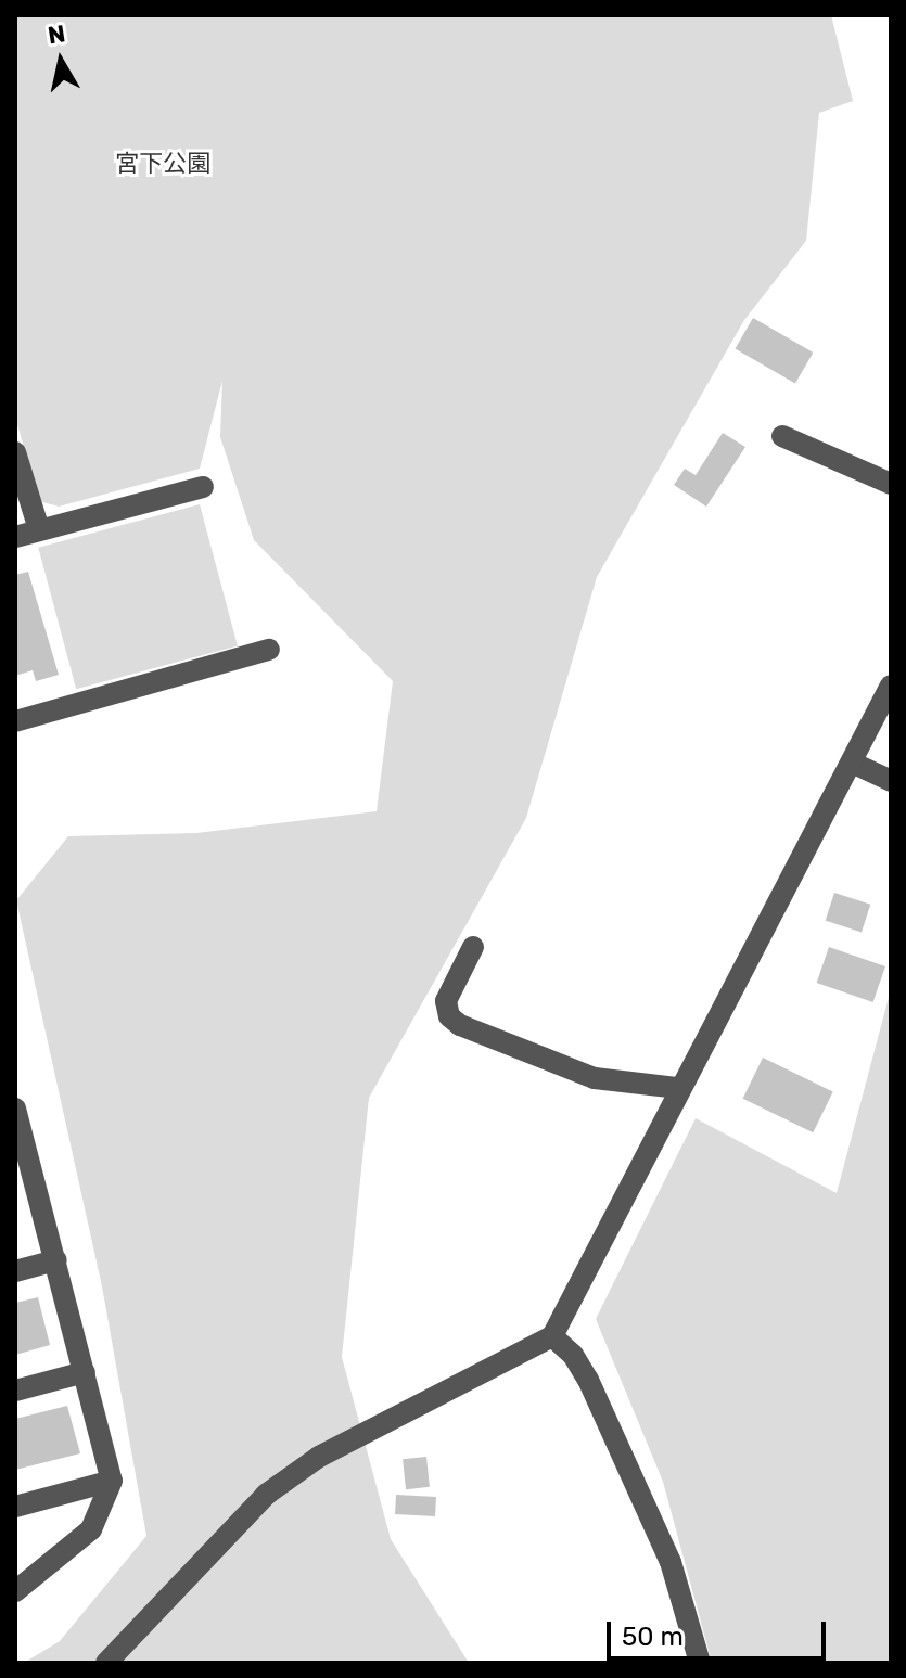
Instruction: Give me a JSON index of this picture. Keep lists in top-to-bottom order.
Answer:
{
  "parks": ["宮下公園"],
  "scale_bar": "50 m",
  "north": "top"
}
